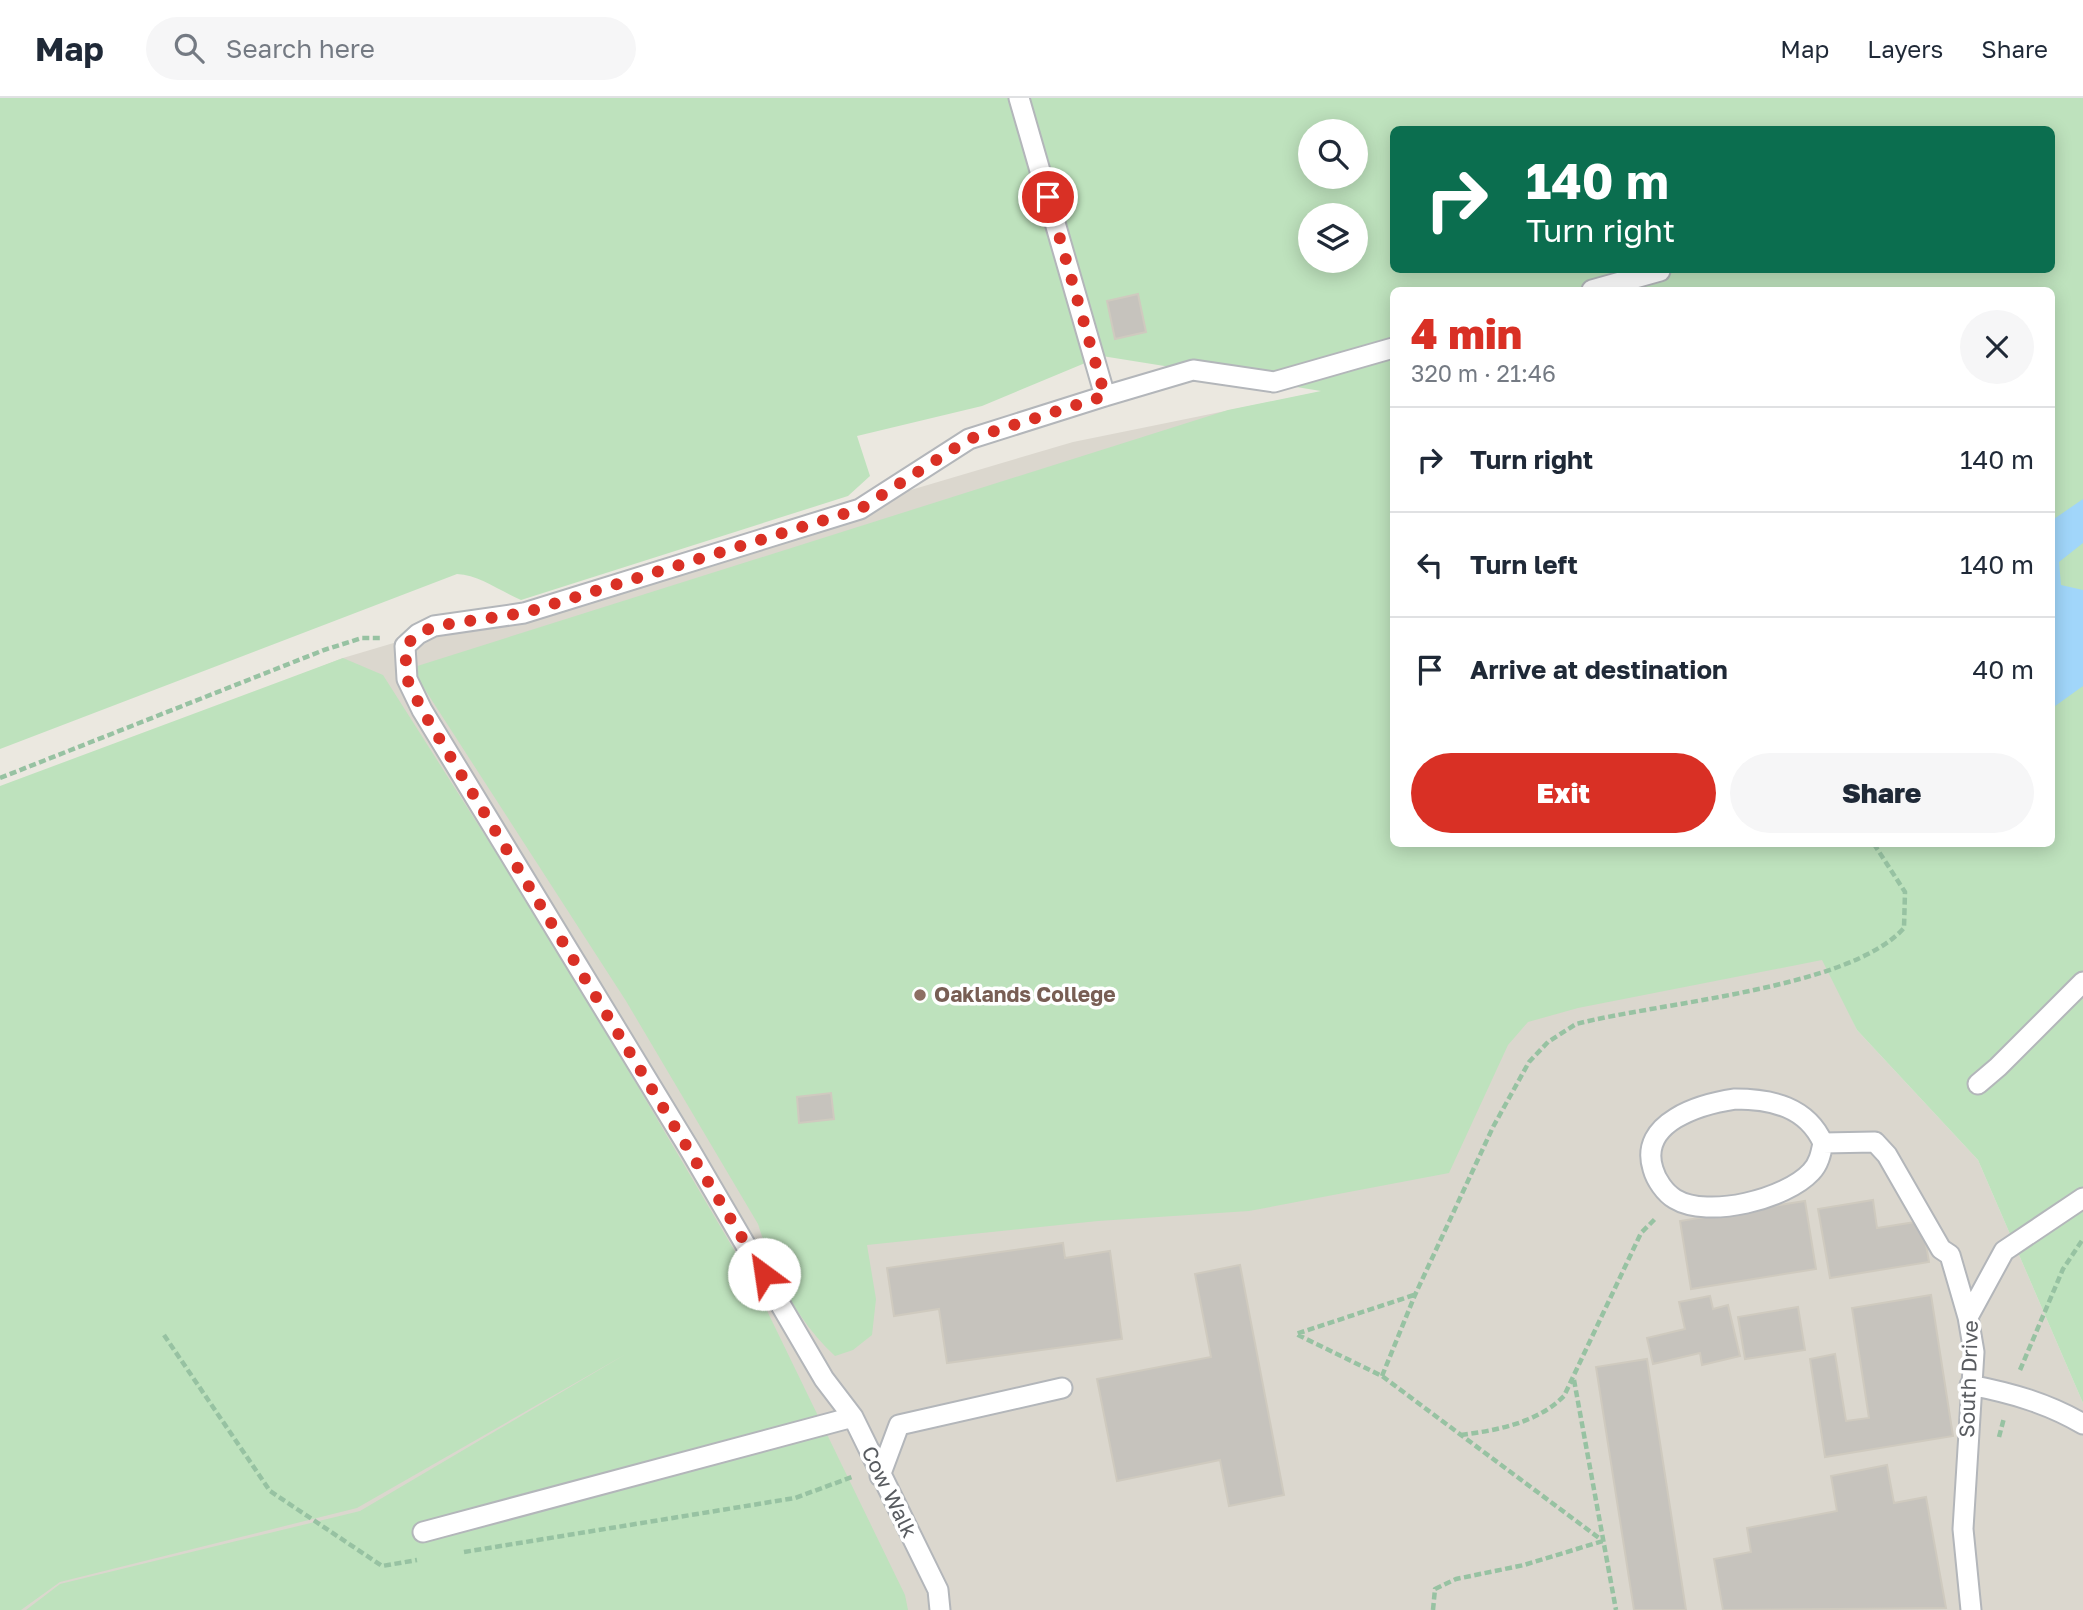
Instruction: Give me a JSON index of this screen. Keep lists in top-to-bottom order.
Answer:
{
  "streets": {
    "lane": ["South Drive", "Cow Walk"]
  },
  "places": ["Oaklands College"],
  "page": {
    "header": "Map",
    "search": "Search here",
    "nav": ["Map", "Layers", "Share"],
    "turn": ["140 m", "Turn right"],
    "heading": ["4 min", "320 m · 21:46"],
    "list": [
      {
        "name": "Turn right",
        "value": "140 m"
      },
      {
        "name": "Turn left",
        "value": "140 m"
      },
      {
        "name": "Arrive at destination",
        "value": "40 m"
      }
    ],
    "buttons": ["Exit", "Share"]
  }
}
